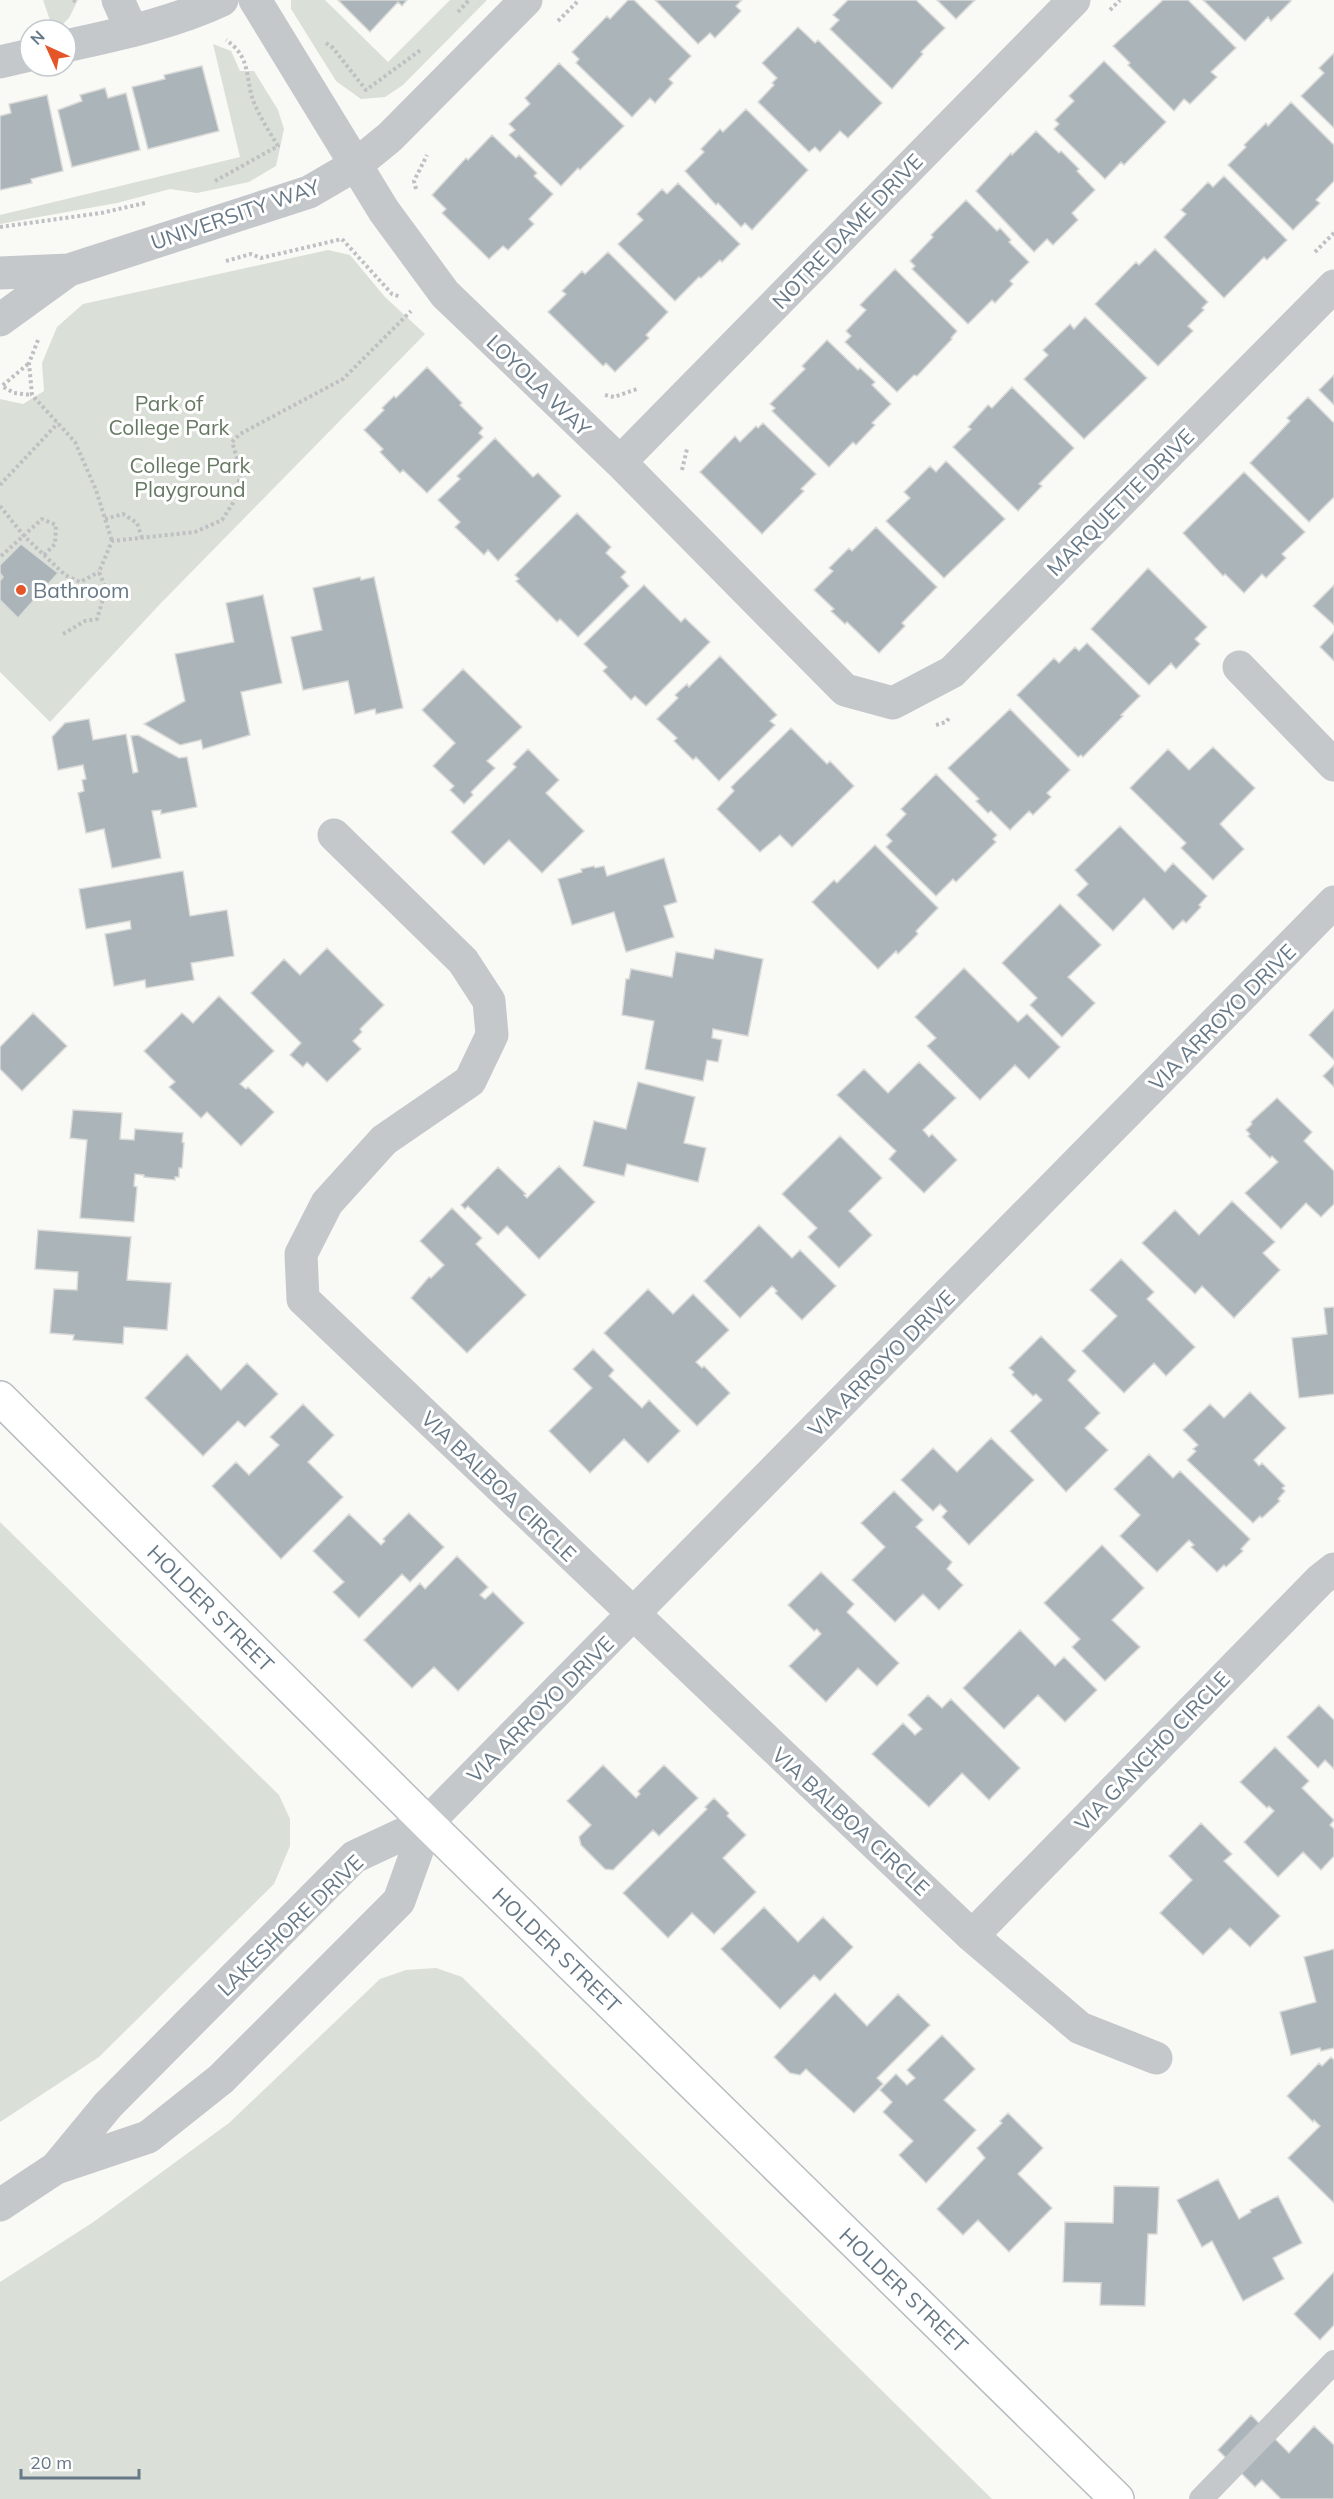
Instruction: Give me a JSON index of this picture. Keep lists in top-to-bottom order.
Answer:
{
  "streets": {
    "street": [
      "UNIVERSITY WAY",
      "NOTRE DAME DRIVE",
      "LOYOLA WAY",
      "MARQUETTE DRIVE",
      "VIA ARROYO DRIVE",
      "VIA BALBOA CIRCLE",
      "HOLDER STREET",
      "VIA GANCHO CIRCLE",
      "LAKESHORE DRIVE"
    ]
  },
  "crossings": [
    ["UNIVERSITY WAY", "LOYOLA WAY"],
    ["NOTRE DAME DRIVE", "LOYOLA WAY"],
    ["LOYOLA WAY", "MARQUETTE DRIVE"],
    ["VIA ARROYO DRIVE", "VIA BALBOA CIRCLE"],
    ["VIA ARROYO DRIVE", "HOLDER STREET"],
    ["VIA ARROYO DRIVE", "LAKESHORE DRIVE"],
    ["VIA BALBOA CIRCLE", "VIA GANCHO CIRCLE"],
    ["HOLDER STREET", "LAKESHORE DRIVE"]
  ],
  "parks": ["Park of College Park", "College Park Playground"],
  "places": ["Bathroom"],
  "scale_bar": "20 m",
  "north": "top left"
}
